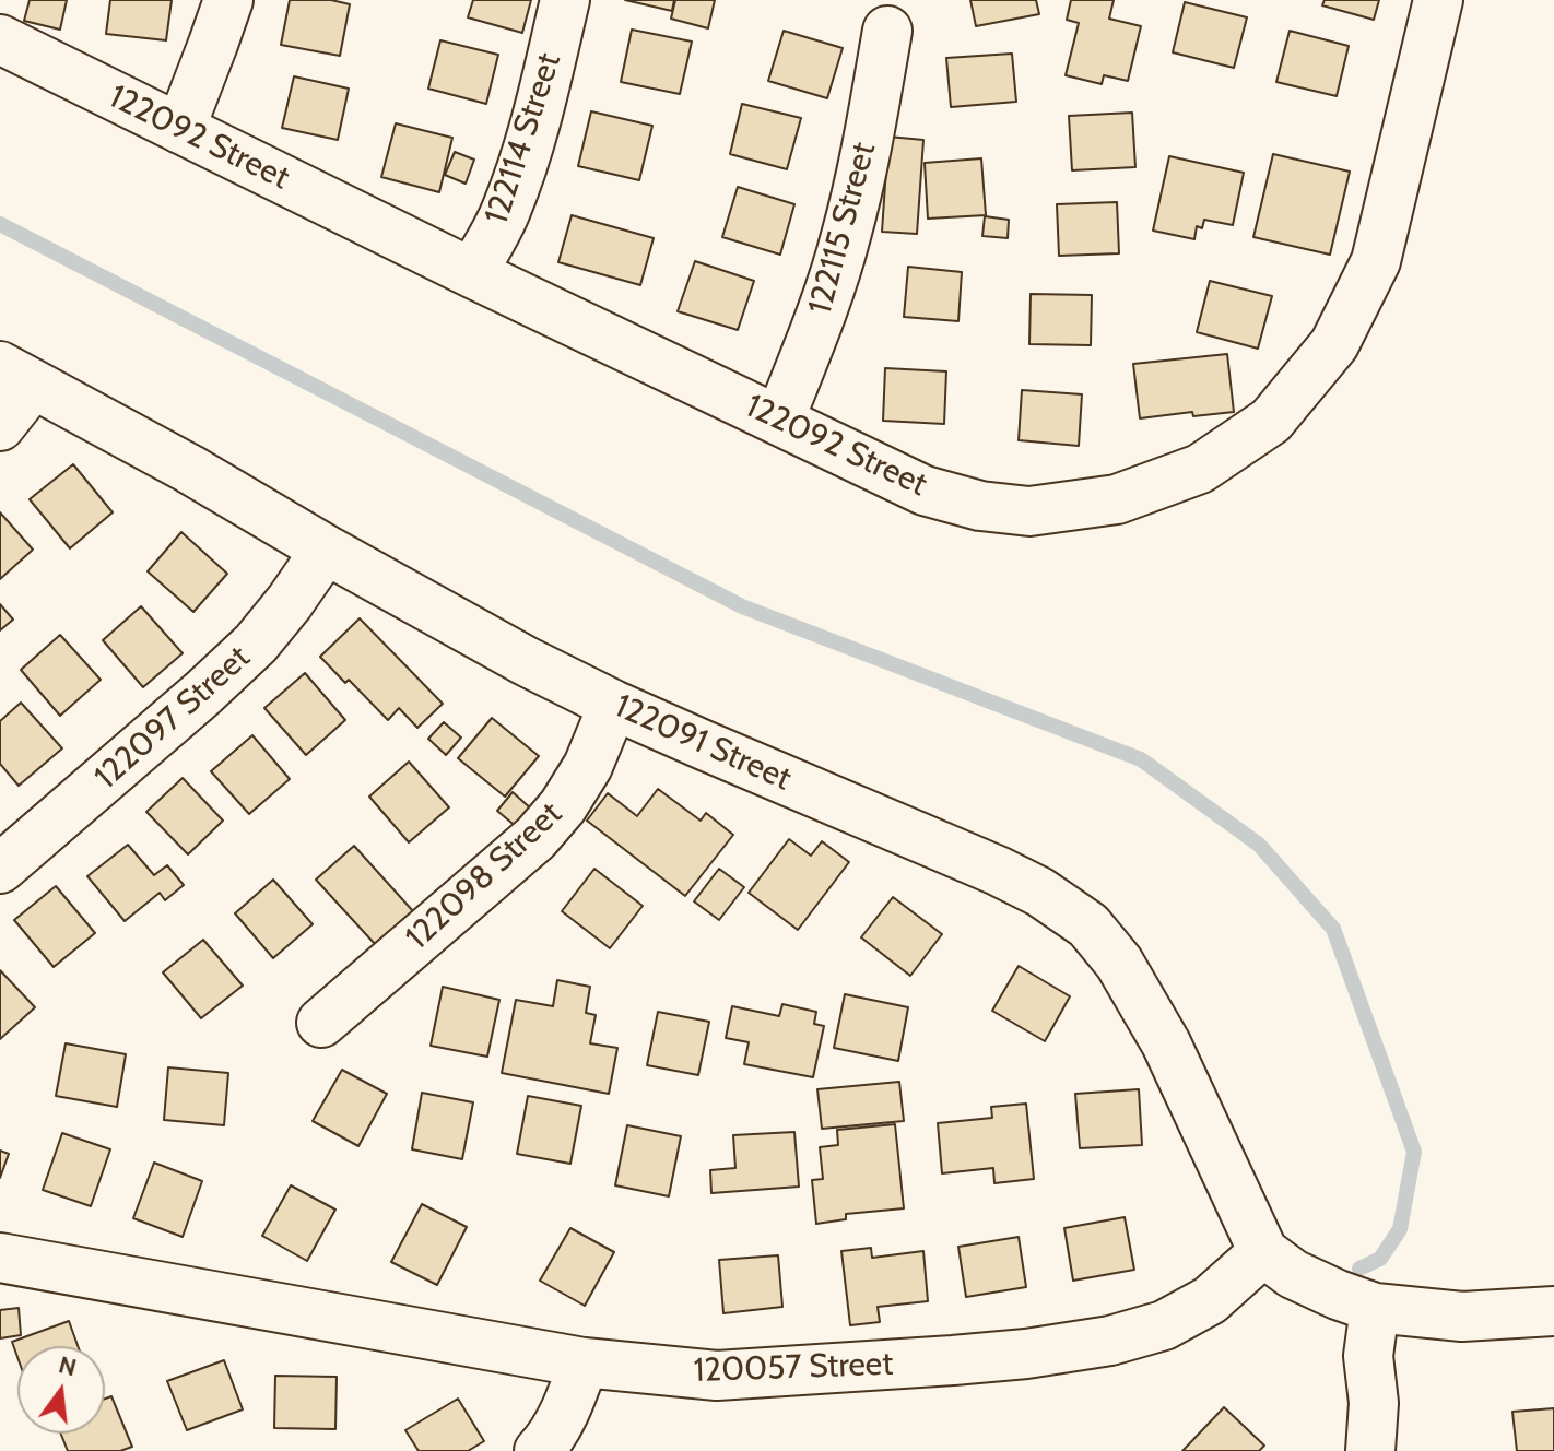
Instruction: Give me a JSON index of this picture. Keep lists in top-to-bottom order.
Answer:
{
  "streets": {
    "street": [
      "122092 Street",
      "122114 Street",
      "122115 Street",
      "122097 Street",
      "122091 Street",
      "122098 Street",
      "120057 Street"
    ]
  },
  "crossings": [
    ["122092 Street", "122114 Street"],
    ["122092 Street", "122115 Street"],
    ["122097 Street", "122091 Street"],
    ["122091 Street", "122098 Street"],
    ["122091 Street", "120057 Street"]
  ],
  "north": "top"
}
